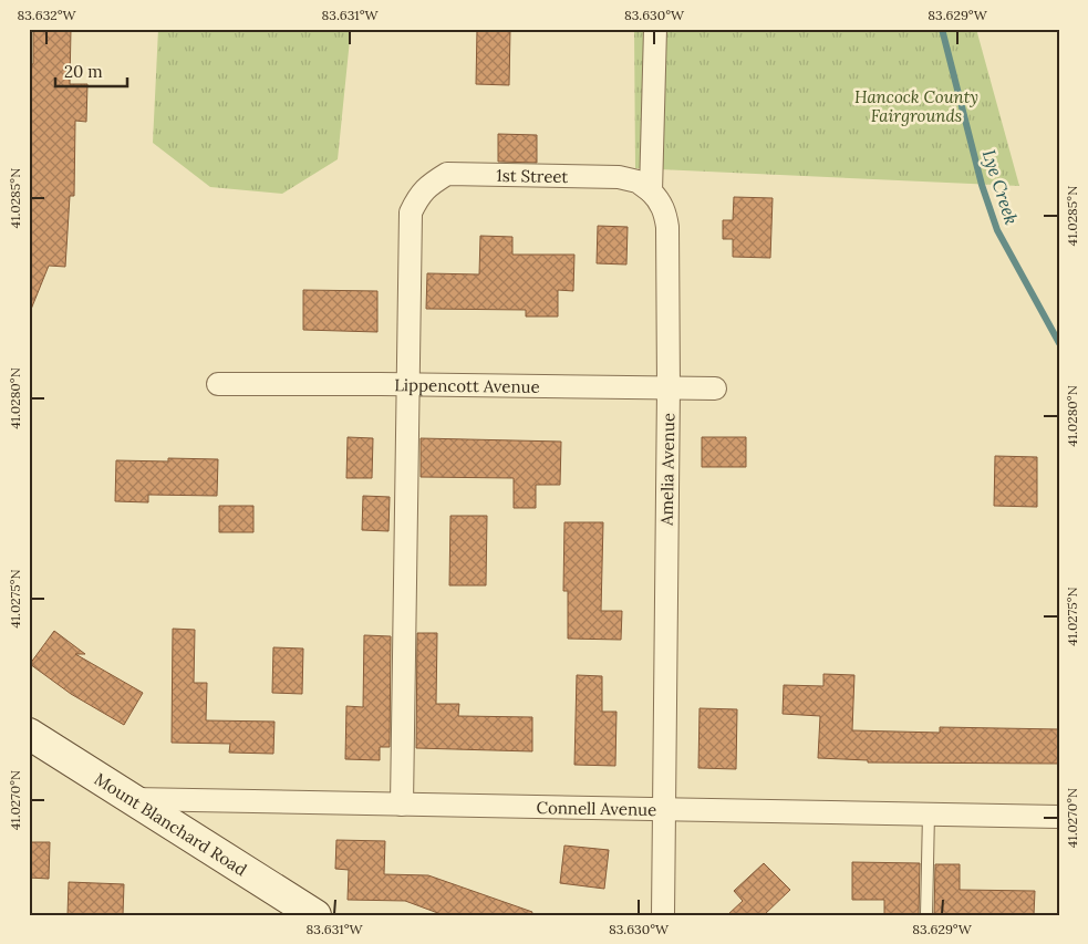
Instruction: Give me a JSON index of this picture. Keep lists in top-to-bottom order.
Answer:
{
  "streets": {
    "main road": ["Mount Blanchard Road"],
    "street": [
      "1st Street",
      "Lippencott Avenue",
      "Amelia Avenue",
      "Connell Avenue"
    ]
  },
  "crossings": [
    ["1st Street", "Lippencott Avenue"],
    ["1st Street", "Amelia Avenue"],
    ["Lippencott Avenue", "Amelia Avenue"],
    ["Amelia Avenue", "Connell Avenue"],
    ["Connell Avenue", "Mount Blanchard Road"]
  ],
  "water": ["Lye Creek"],
  "parks": ["Hancock County Fairgrounds"],
  "scale_bar": "20 m",
  "coordinates": [
    "83.632°W",
    "83.631°W",
    "83.630°W",
    "83.629°W",
    "41.0285°N",
    "41.0280°N",
    "41.0275°N",
    "41.0270°N"
  ]
}
